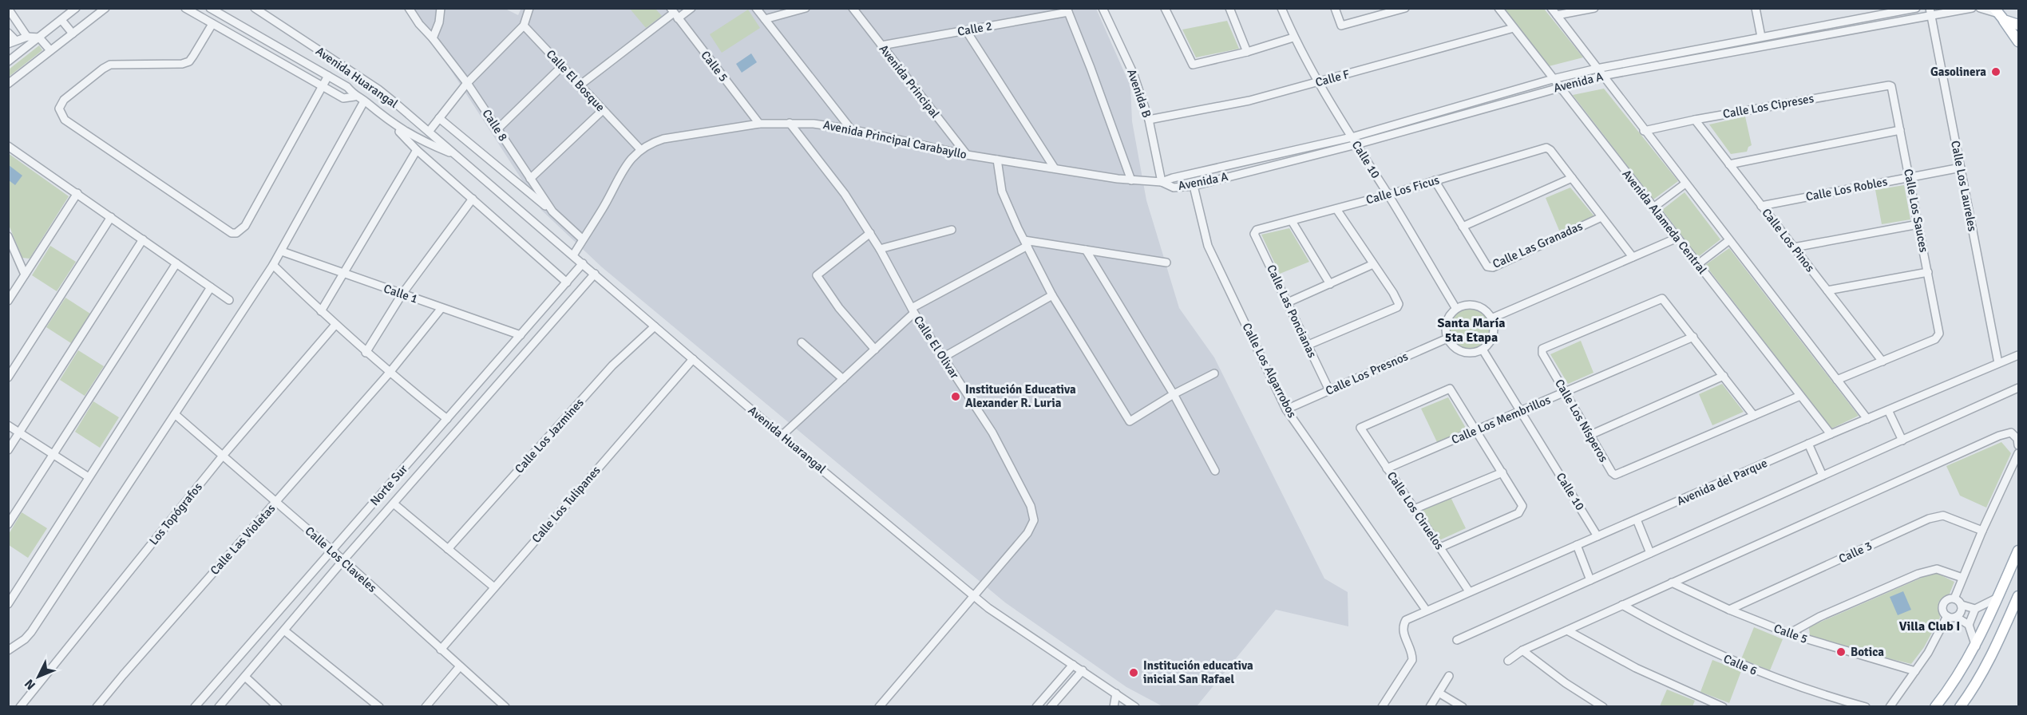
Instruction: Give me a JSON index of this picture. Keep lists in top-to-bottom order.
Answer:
{
  "streets": {
    "street": [
      "Calle 2",
      "Calle 5",
      "Avenida Huarangal",
      "Calle F",
      "Calle El Bosque",
      "Avenida Principal",
      "Avenida A",
      "Avenida B",
      "Calle Los Cipreses",
      "Calle 8",
      "Avenida Principal Carabayllo",
      "Calle 10",
      "Calle Los Laureles",
      "Calle Los Robles",
      "Calle Los Ficus",
      "Calle Los Sauces",
      "Avenida Alameda Central",
      "Calle Los Pinos",
      "Calle Las Granadas",
      "Calle 1",
      "Calle Las Poncianas",
      "Calle El Olivar",
      "Calle Los Algarrobos",
      "Calle Los Presnos",
      "Calle Los Membrillos",
      "Calle Los Nísperos",
      "Calle Los Jazmines",
      "Avenida del Parque",
      "Norte Sur",
      "Calle Los Tulipanes",
      "Calle Los Ciruelos",
      "Los Topógrafos",
      "Calle Las Violetas",
      "Calle 3",
      "Calle Los Claveles",
      "Calle 6"
    ]
  },
  "crossings": [
    ["Calle 2", "Avenida Principal"],
    ["Calle 5", "Avenida Principal Carabayllo"],
    ["Calle 5", "Calle 3"],
    ["Avenida Huarangal", "Avenida Principal Carabayllo"],
    ["Avenida Huarangal", "Calle El Olivar"],
    ["Avenida Huarangal", "Calle Los Jazmines"],
    ["Avenida Huarangal", "Norte Sur"],
    ["Avenida Huarangal", "Calle Los Tulipanes"],
    ["Calle F", "Avenida B"],
    ["Calle F", "Calle 10"],
    ["Calle F", "Avenida Alameda Central"],
    ["Calle El Bosque", "Avenida Principal Carabayllo"],
    ["Avenida Principal", "Avenida Principal Carabayllo"],
    ["Avenida A", "Avenida B"],
    ["Avenida A", "Avenida Principal Carabayllo"],
    ["Avenida A", "Calle 10"],
    ["Avenida A", "Calle Los Laureles"],
    ["Avenida A", "Avenida Alameda Central"],
    ["Avenida A", "Calle Los Algarrobos"],
    ["Avenida B", "Avenida Principal Carabayllo"],
    ["Calle Los Cipreses", "Calle Los Sauces"],
    ["Calle Los Cipreses", "Calle Los Pinos"],
    ["Calle 8", "Avenida Principal Carabayllo"],
    ["Avenida Principal Carabayllo", "Calle El Olivar"],
    ["Calle 10", "Calle Los Ficus"],
    ["Calle 10", "Calle Los Presnos"],
    ["Calle 10", "Calle Los Membrillos"],
    ["Calle 10", "Avenida del Parque"],
    ["Calle Los Laureles", "Calle Los Robles"],
    ["Calle Los Laureles", "Avenida del Parque"],
    ["Calle Los Robles", "Calle Los Sauces"],
    ["Calle Los Robles", "Calle Los Pinos"],
    ["Calle Los Ficus", "Calle Las Granadas"],
    ["Calle Los Ficus", "Calle Las Poncianas"],
    ["Calle Los Sauces", "Calle Los Pinos"],
    ["Avenida Alameda Central", "Calle Los Nísperos"],
    ["Avenida Alameda Central", "Avenida del Parque"],
    ["Calle 1", "Norte Sur"],
    ["Calle 1", "Calle Las Violetas"],
    ["Calle Las Poncianas", "Calle Los Presnos"],
    ["Calle Los Algarrobos", "Calle Los Presnos"],
    ["Calle Los Algarrobos", "Avenida del Parque"],
    ["Calle Los Membrillos", "Calle Los Nísperos"],
    ["Calle Los Membrillos", "Calle Los Ciruelos"],
    ["Avenida del Parque", "Calle Los Ciruelos"],
    ["Norte Sur", "Calle Los Claveles"],
    ["Calle Los Tulipanes", "Calle Los Claveles"],
    ["Los Topógrafos", "Calle Los Claveles"],
    ["Calle Las Violetas", "Calle Los Claveles"]
  ],
  "districts": ["Santa María 5ta Etapa", "Villa Club I"],
  "places": [
    "Gasolinera",
    "Institución Educativa Alexander R. Luria",
    "Botica",
    "Institución educativa inicial San Rafael"
  ],
  "north": "bottom left"
}
